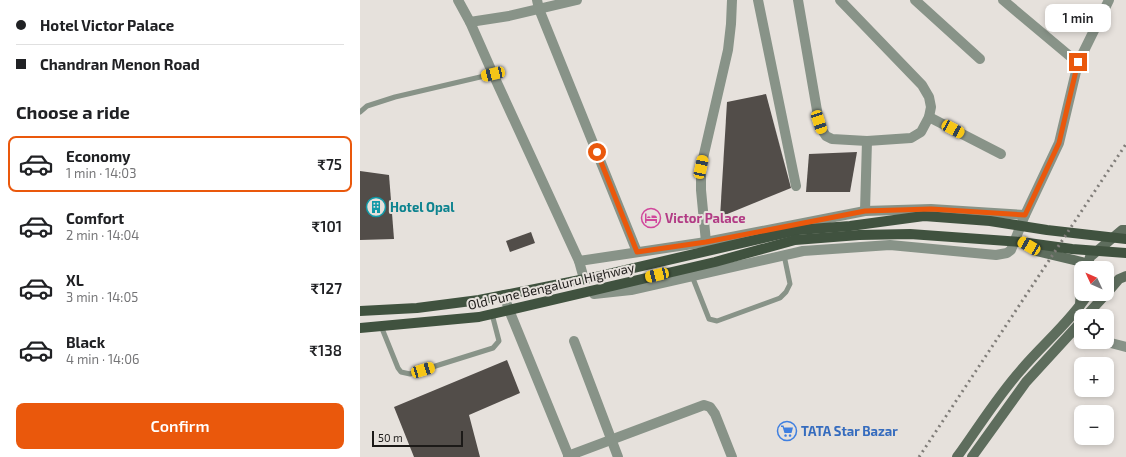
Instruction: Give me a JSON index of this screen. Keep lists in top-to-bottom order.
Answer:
{
  "streets": {
    "main road": ["Old Pune Bengaluru Highway"]
  },
  "places": {
    "building": ["Hotel Opal"],
    "hotel": ["Victor Palace"],
    "supermarket": ["TATA Star Bazar"]
  },
  "scale_bar": "50 m",
  "north": "top left",
  "page": {
    "banner": ["Hotel Victor Palace", "Chandran Menon Road"],
    "bubble": "1 min",
    "heading": "Choose a ride",
    "list": [
      {
        "name": "Economy",
        "note": "1 min · 14:03",
        "value": "₹75"
      },
      {
        "name": "Comfort",
        "note": "2 min · 14:04",
        "value": "₹101"
      },
      {
        "name": "XL",
        "note": "3 min · 14:05",
        "value": "₹127"
      },
      {
        "name": "Black",
        "note": "4 min · 14:06",
        "value": "₹138"
      }
    ],
    "map_buttons": ["+", "−"],
    "buttons": "Confirm",
    "scale": "50 m"
  }
}
